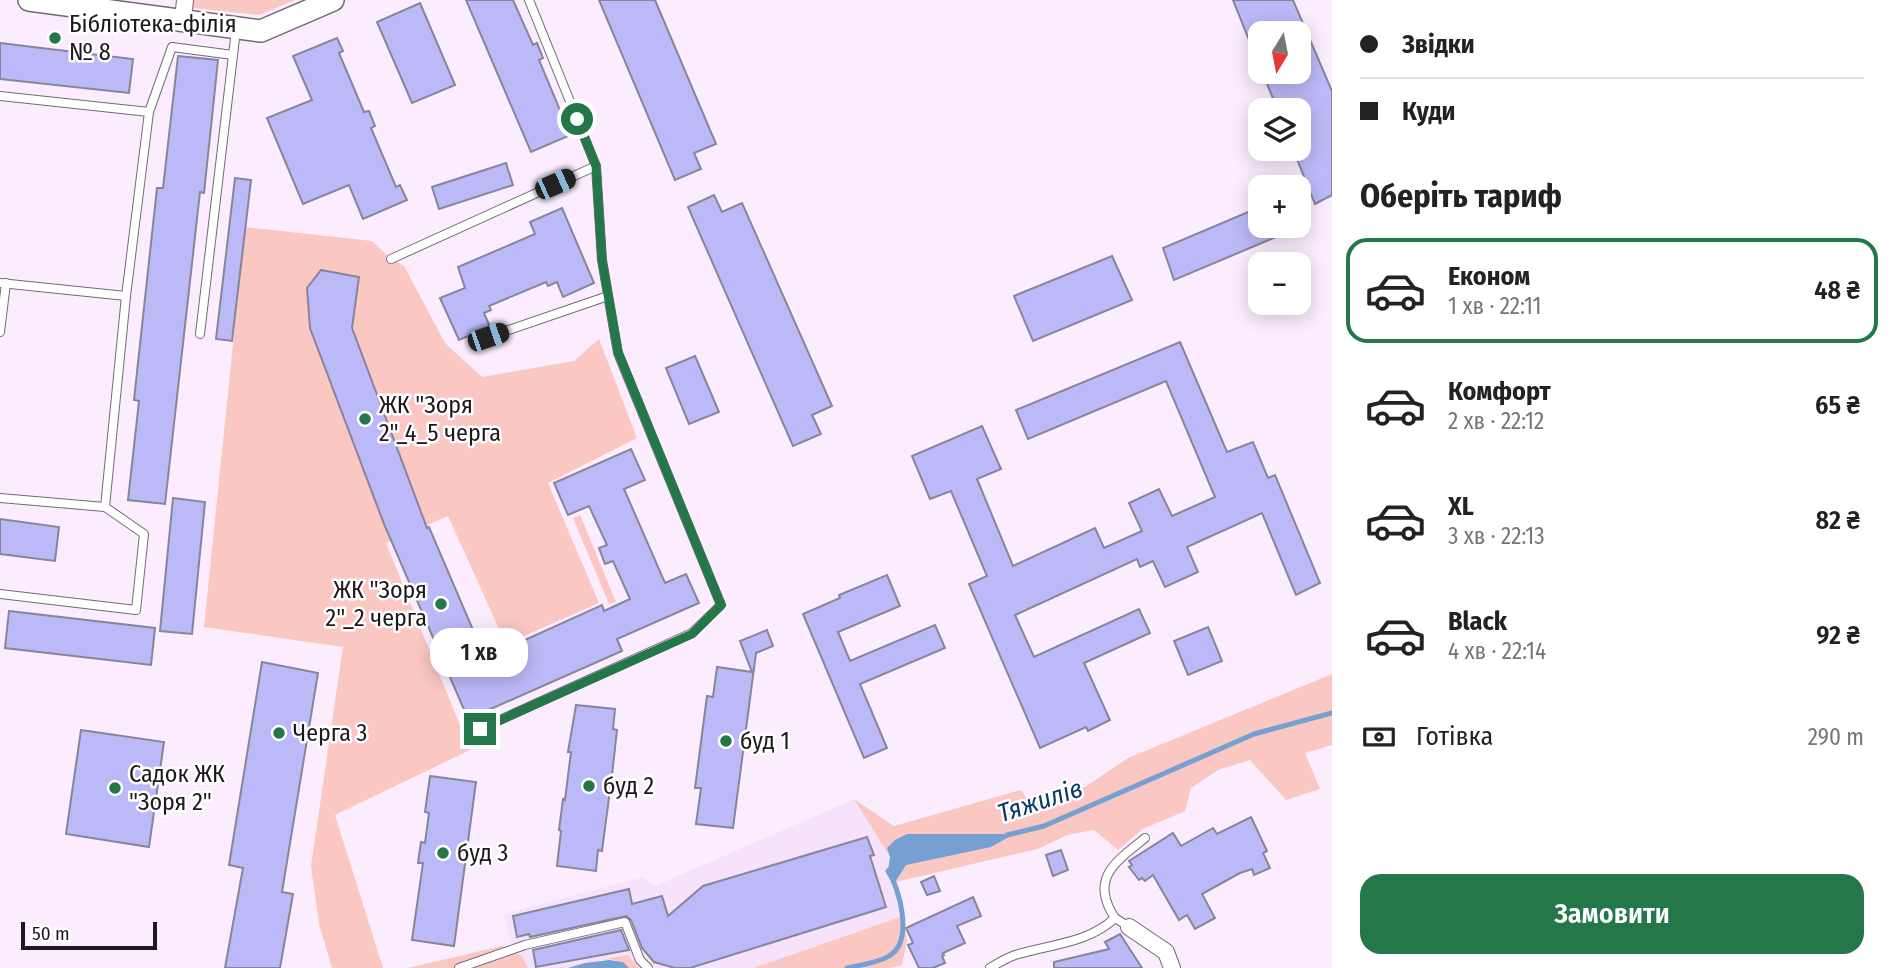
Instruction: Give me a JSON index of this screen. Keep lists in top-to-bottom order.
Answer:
{
  "water": ["Тяжилів"],
  "places": [
    "Бібліотека-філія № 8",
    "ЖК \"Зоря 2\"_4_5 черга",
    "ЖК \"Зоря 2\"_2 черга",
    "Черга 3",
    "буд 1",
    "буд 2",
    "Садок ЖК \"Зоря 2\"",
    "буд 3"
  ],
  "scale_bar": "50 m",
  "north": "bottom",
  "page": {
    "banner": ["Звідки", "Куди"],
    "map_buttons": ["+", "−"],
    "heading": "Оберіть тариф",
    "list": [
      {
        "name": "Економ",
        "note": "1 хв · 22:11",
        "value": "48 ₴"
      },
      {
        "name": "Комфорт",
        "note": "2 хв · 22:12",
        "value": "65 ₴"
      },
      {
        "name": "XL",
        "note": "3 хв · 22:13",
        "value": "82 ₴"
      },
      {
        "name": "Black",
        "note": "4 хв · 22:14",
        "value": "92 ₴"
      }
    ],
    "bubble": "1 хв",
    "pay": ["Готівка", "290 m"],
    "buttons": "Замовити",
    "scale": "50 m"
  }
}
